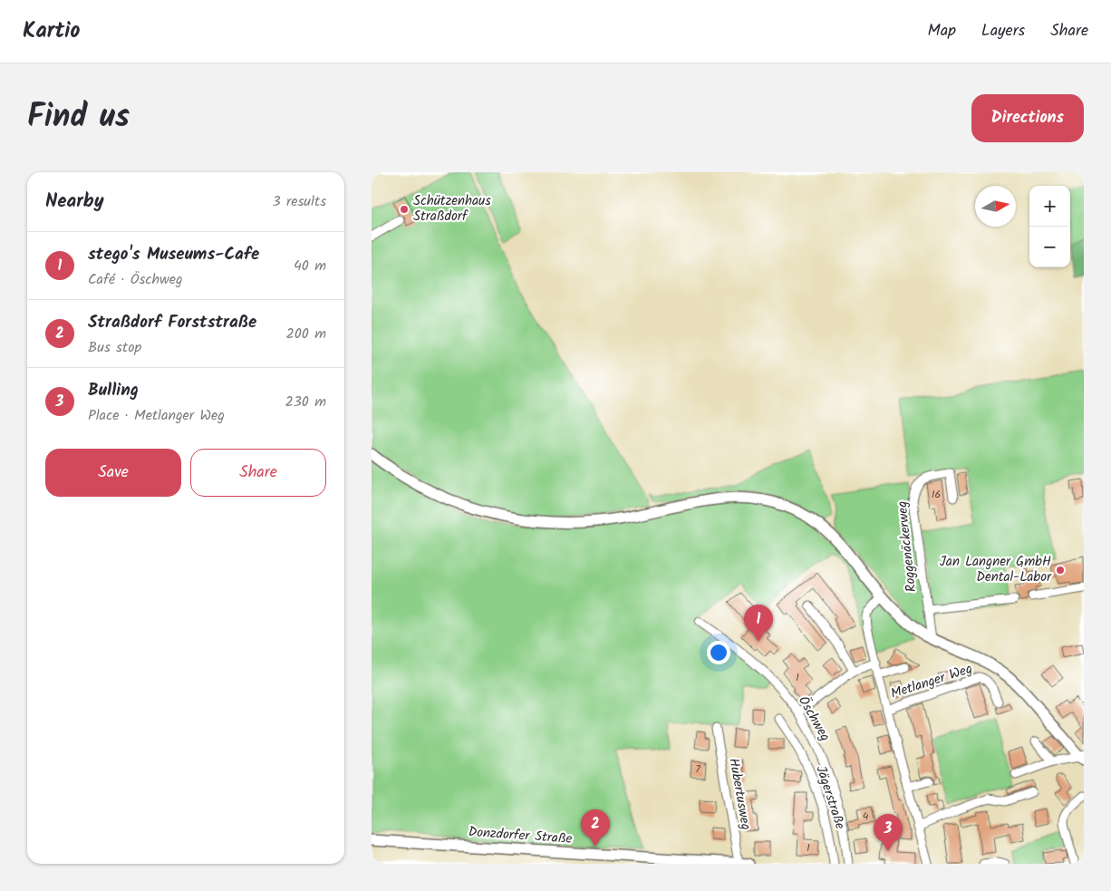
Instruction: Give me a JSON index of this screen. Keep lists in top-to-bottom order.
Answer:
{
  "streets": {
    "main road": ["Donzdorfer Straße"],
    "street": [
      "Roggenäckerweg",
      "Metlanger Weg",
      "Öschweg",
      "Hubertusweg",
      "Jägerstraße"
    ]
  },
  "crossings": [
    ["Hubertusweg", "Donzdorfer Straße"]
  ],
  "places": ["Schützenhaus Straßdorf", "Jan Langner GmbH Dental-Labor"],
  "house_numbers": [
    "16",
    "1",
    "7",
    "4",
    "1"
  ],
  "north": "right",
  "page": {
    "header": "Kartio",
    "nav": ["Map", "Layers", "Share"],
    "title": "Find us",
    "buttons": [
      "Directions",
      ["Save", "Share"]
    ],
    "heading": ["Nearby", "3 results"],
    "map_buttons": ["+", "−"],
    "list": [
      {
        "mark": "1",
        "name": "stego's Museums-Cafe",
        "note": "Café · Öschweg",
        "value": "40 m"
      },
      {
        "mark": "2",
        "name": "Straßdorf Forststraße",
        "note": "Bus stop",
        "value": "200 m"
      },
      {
        "mark": "3",
        "name": "Bulling",
        "note": "Place · Metlanger Weg",
        "value": "230 m"
      }
    ],
    "pins": ["1", "2", "3"]
  }
}
